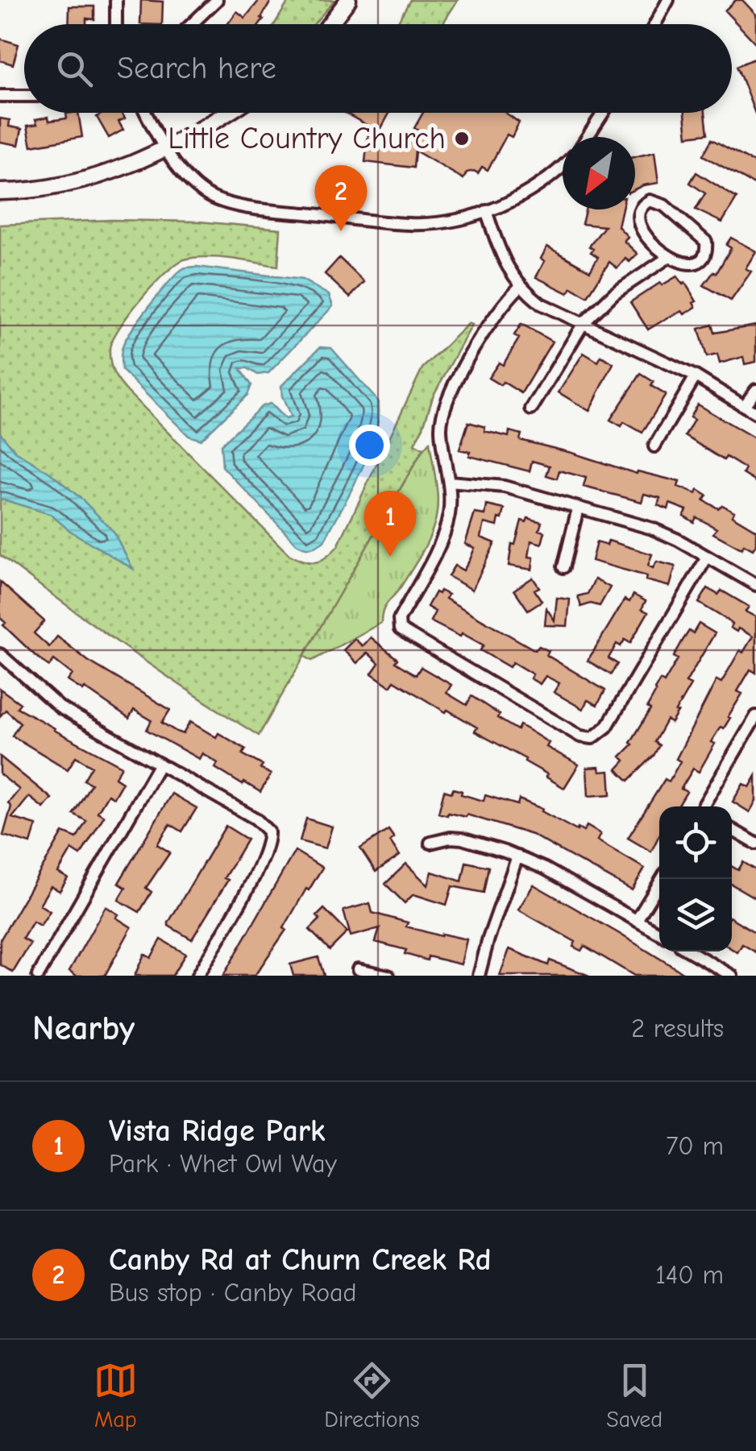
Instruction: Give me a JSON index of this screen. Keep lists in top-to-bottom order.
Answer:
{
  "places": ["Little Country Church"],
  "north": "bottom left",
  "page": {
    "search": "Search here",
    "pins": ["2", "1"],
    "heading": ["Nearby", "2 results"],
    "list": [
      {
        "mark": "1",
        "name": "Vista Ridge Park",
        "note": "Park · Whet Owl Way",
        "value": "70 m"
      },
      {
        "mark": "2",
        "name": "Canby Rd at Churn Creek Rd",
        "note": "Bus stop · Canby Road",
        "value": "140 m"
      }
    ],
    "nav": ["Map", "Directions", "Saved"]
  }
}
